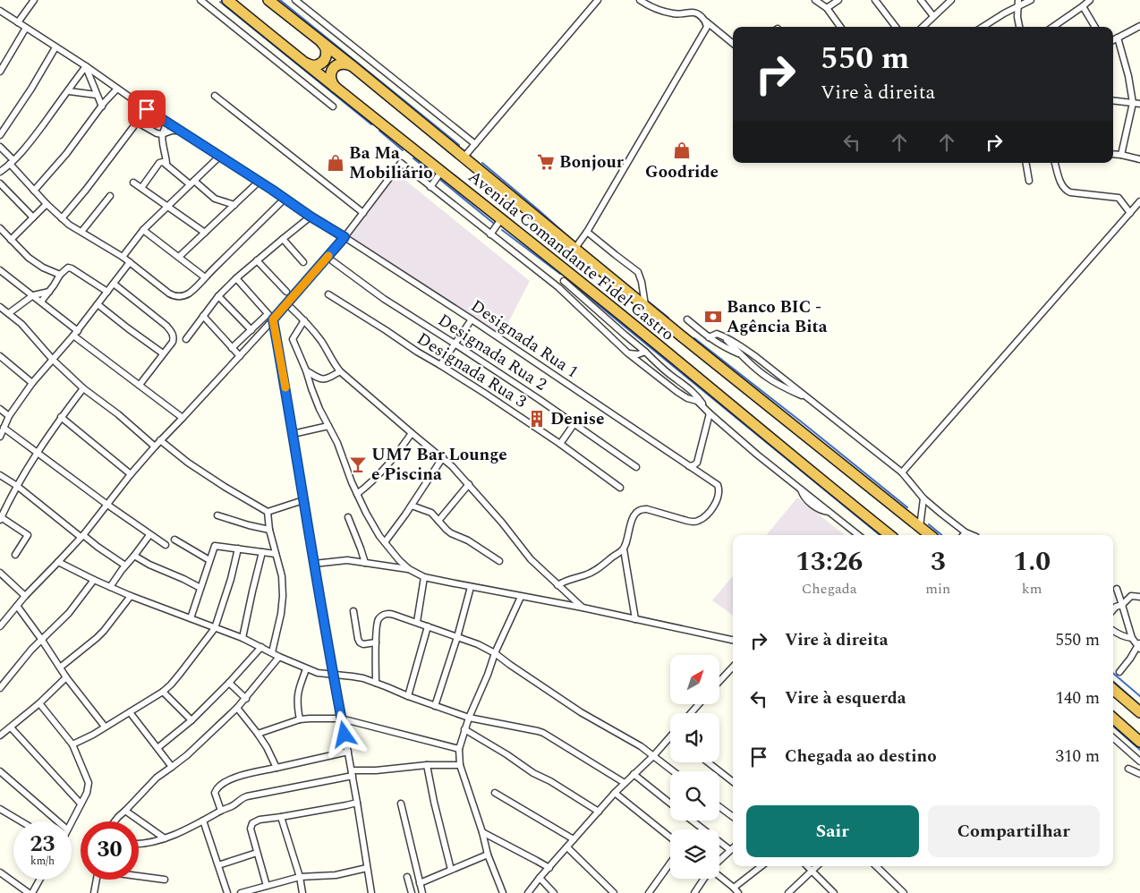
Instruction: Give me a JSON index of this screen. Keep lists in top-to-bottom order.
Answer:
{
  "streets": {
    "highway": ["Avenida Comandante Fidel Castro"],
    "street": ["Designada Rua 1", "Designada Rua 2", "Designada Rua 3"]
  },
  "places": {
    "shop": ["Goodride", "Ba Ma Mobiliário"],
    "supermarket": ["Bonjour"],
    "bank": ["Banco BIC - Agência Bita"],
    "building": ["Denise"],
    "bar": ["UM7 Bar Lounge e Piscina"]
  },
  "north": "top right",
  "page": {
    "turn": ["550 m", "Vire à direita"],
    "eta": [
      "13:26",
      "Chegada",
      "3",
      "min",
      "1.0",
      "km"
    ],
    "list": [
      {
        "name": "Vire à direita",
        "value": "550 m"
      },
      {
        "name": "Vire à esquerda",
        "value": "140 m"
      },
      {
        "name": "Chegada ao destino",
        "value": "310 m"
      }
    ],
    "buttons": ["Sair", "Compartilhar"],
    "speed": "23 km/h",
    "limit": "30"
  }
}
